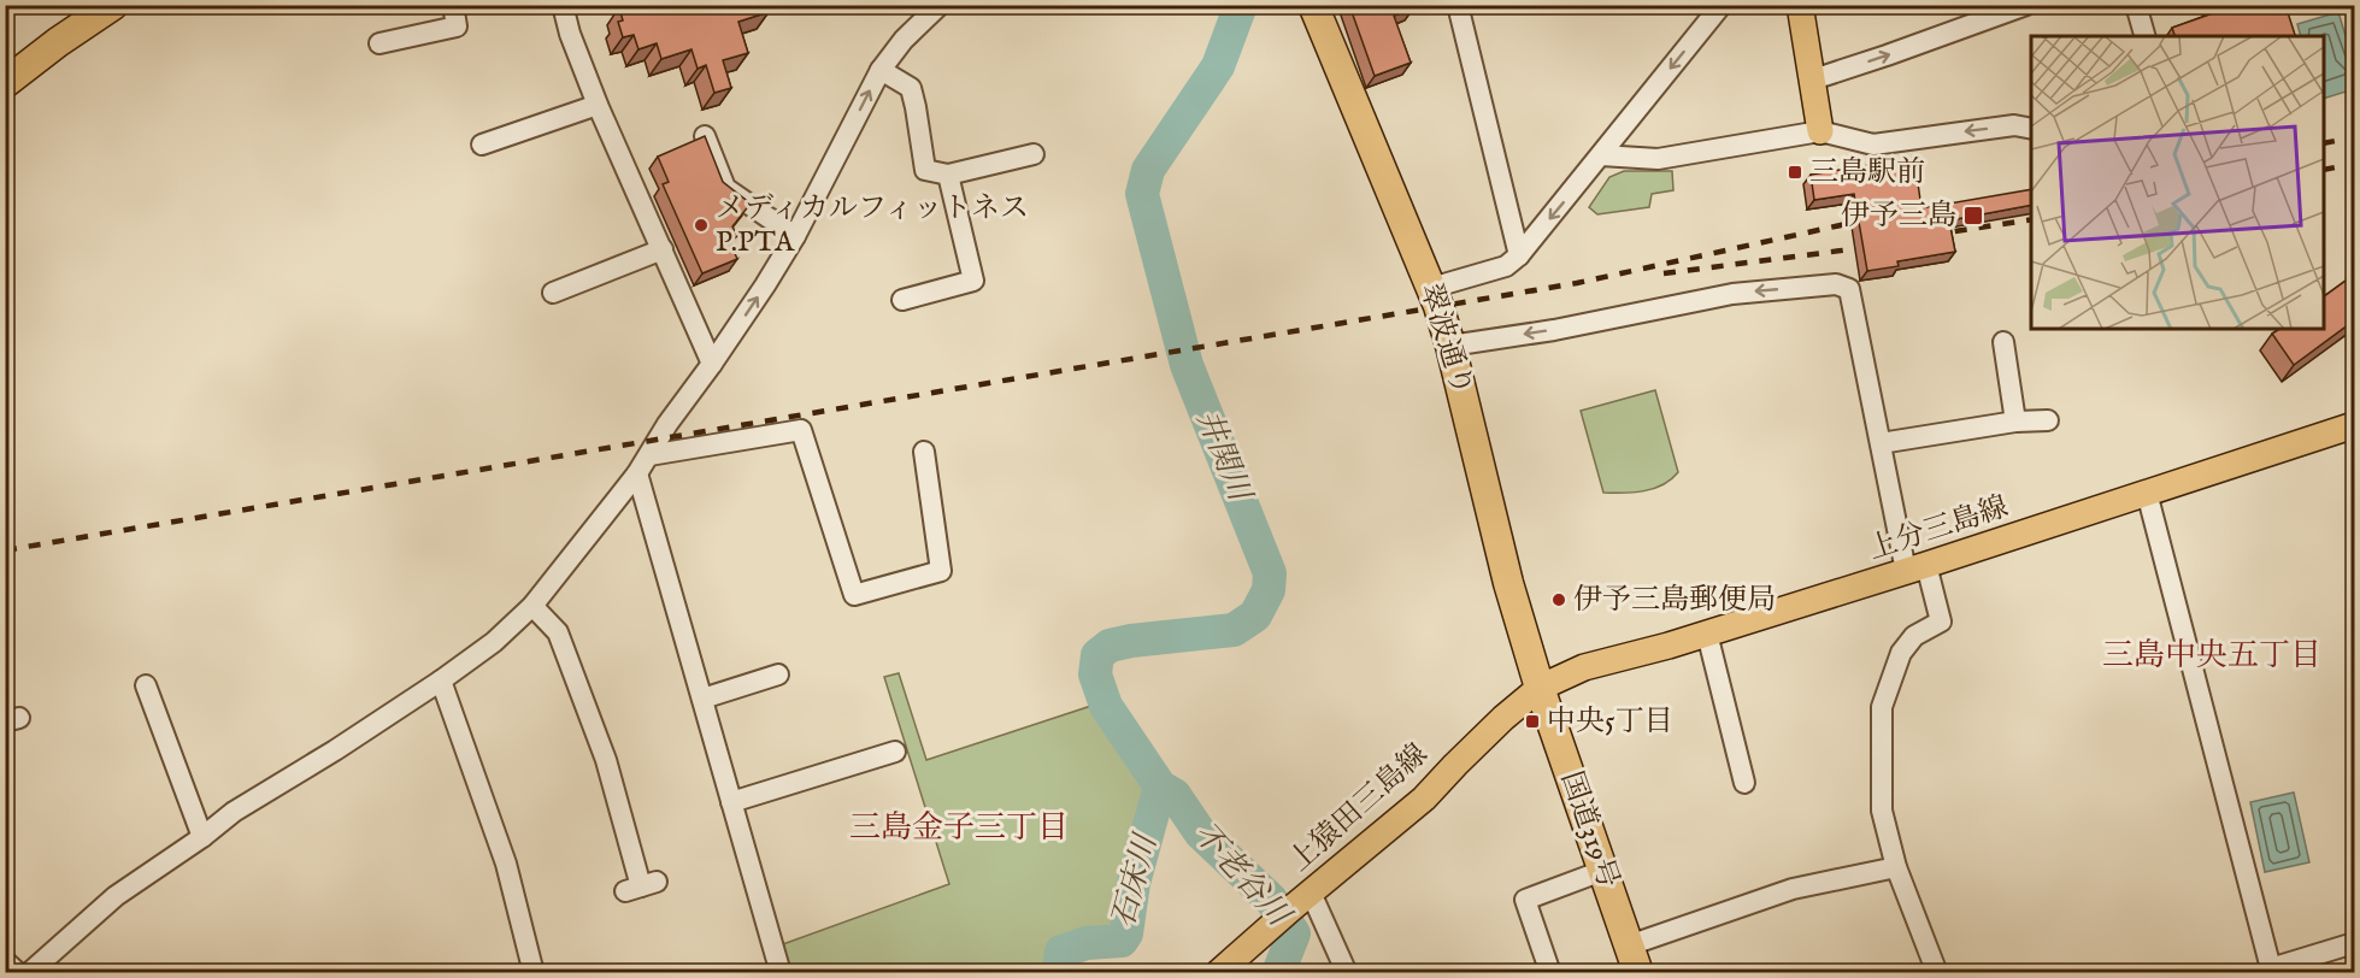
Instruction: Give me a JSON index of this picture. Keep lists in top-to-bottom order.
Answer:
{
  "streets": {
    "highway": ["翠波通り", "国道319号"],
    "main road": ["上分三島線", "上猿田三島線"]
  },
  "crossings": [
    ["翠波通り", "上分三島線"],
    ["翠波通り", "上猿田三島線"],
    ["翠波通り", "国道319号"],
    ["上分三島線", "上猿田三島線"],
    ["上分三島線", "国道319号"],
    ["上猿田三島線", "国道319号"]
  ],
  "districts": ["三島中央五丁目", "三島金子三丁目"],
  "water": ["井関川", "不老谷川", "石床川"],
  "places": {
    "transit": ["三島駅前", "伊予三島", "中央5丁目"],
    "other": ["メディカルフィットネス P.PTA", "伊予三島郵便局"]
  }
}
